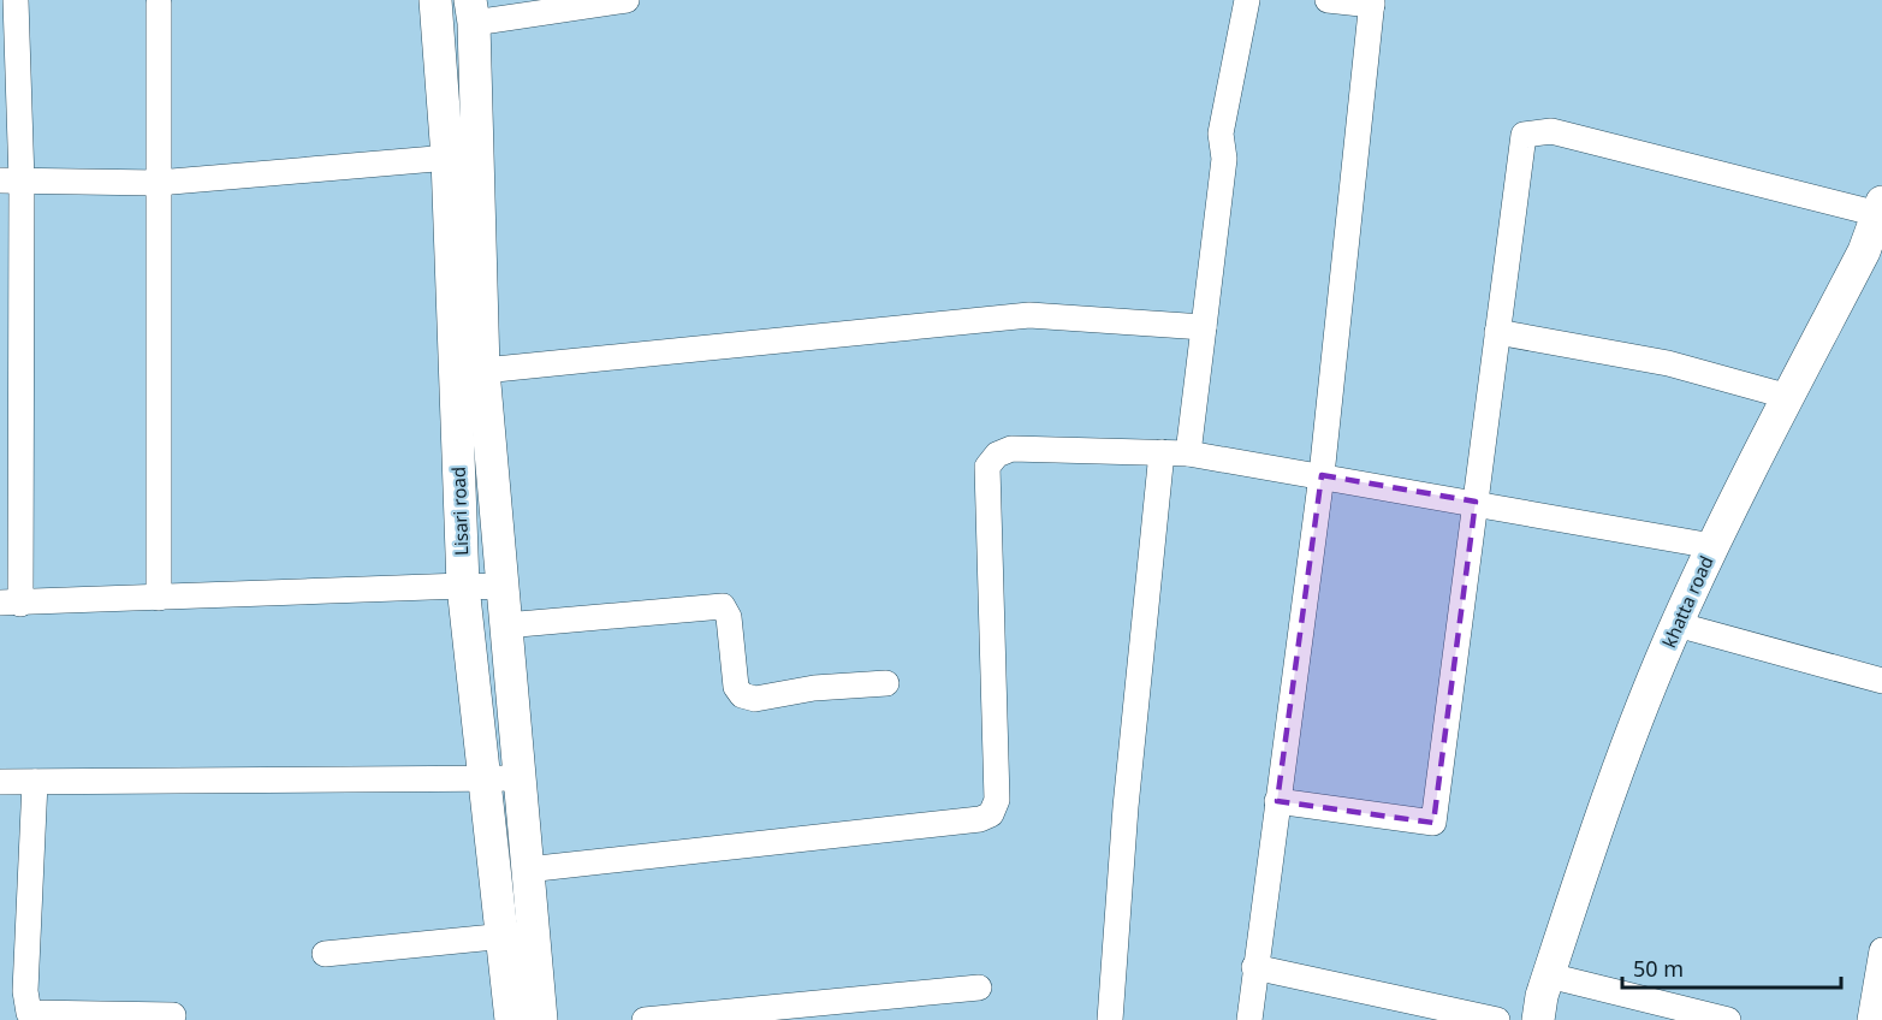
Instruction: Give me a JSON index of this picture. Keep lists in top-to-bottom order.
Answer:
{
  "streets": {
    "street": ["Lisari road", "khatta road"]
  },
  "scale_bar": "50 m"
}
